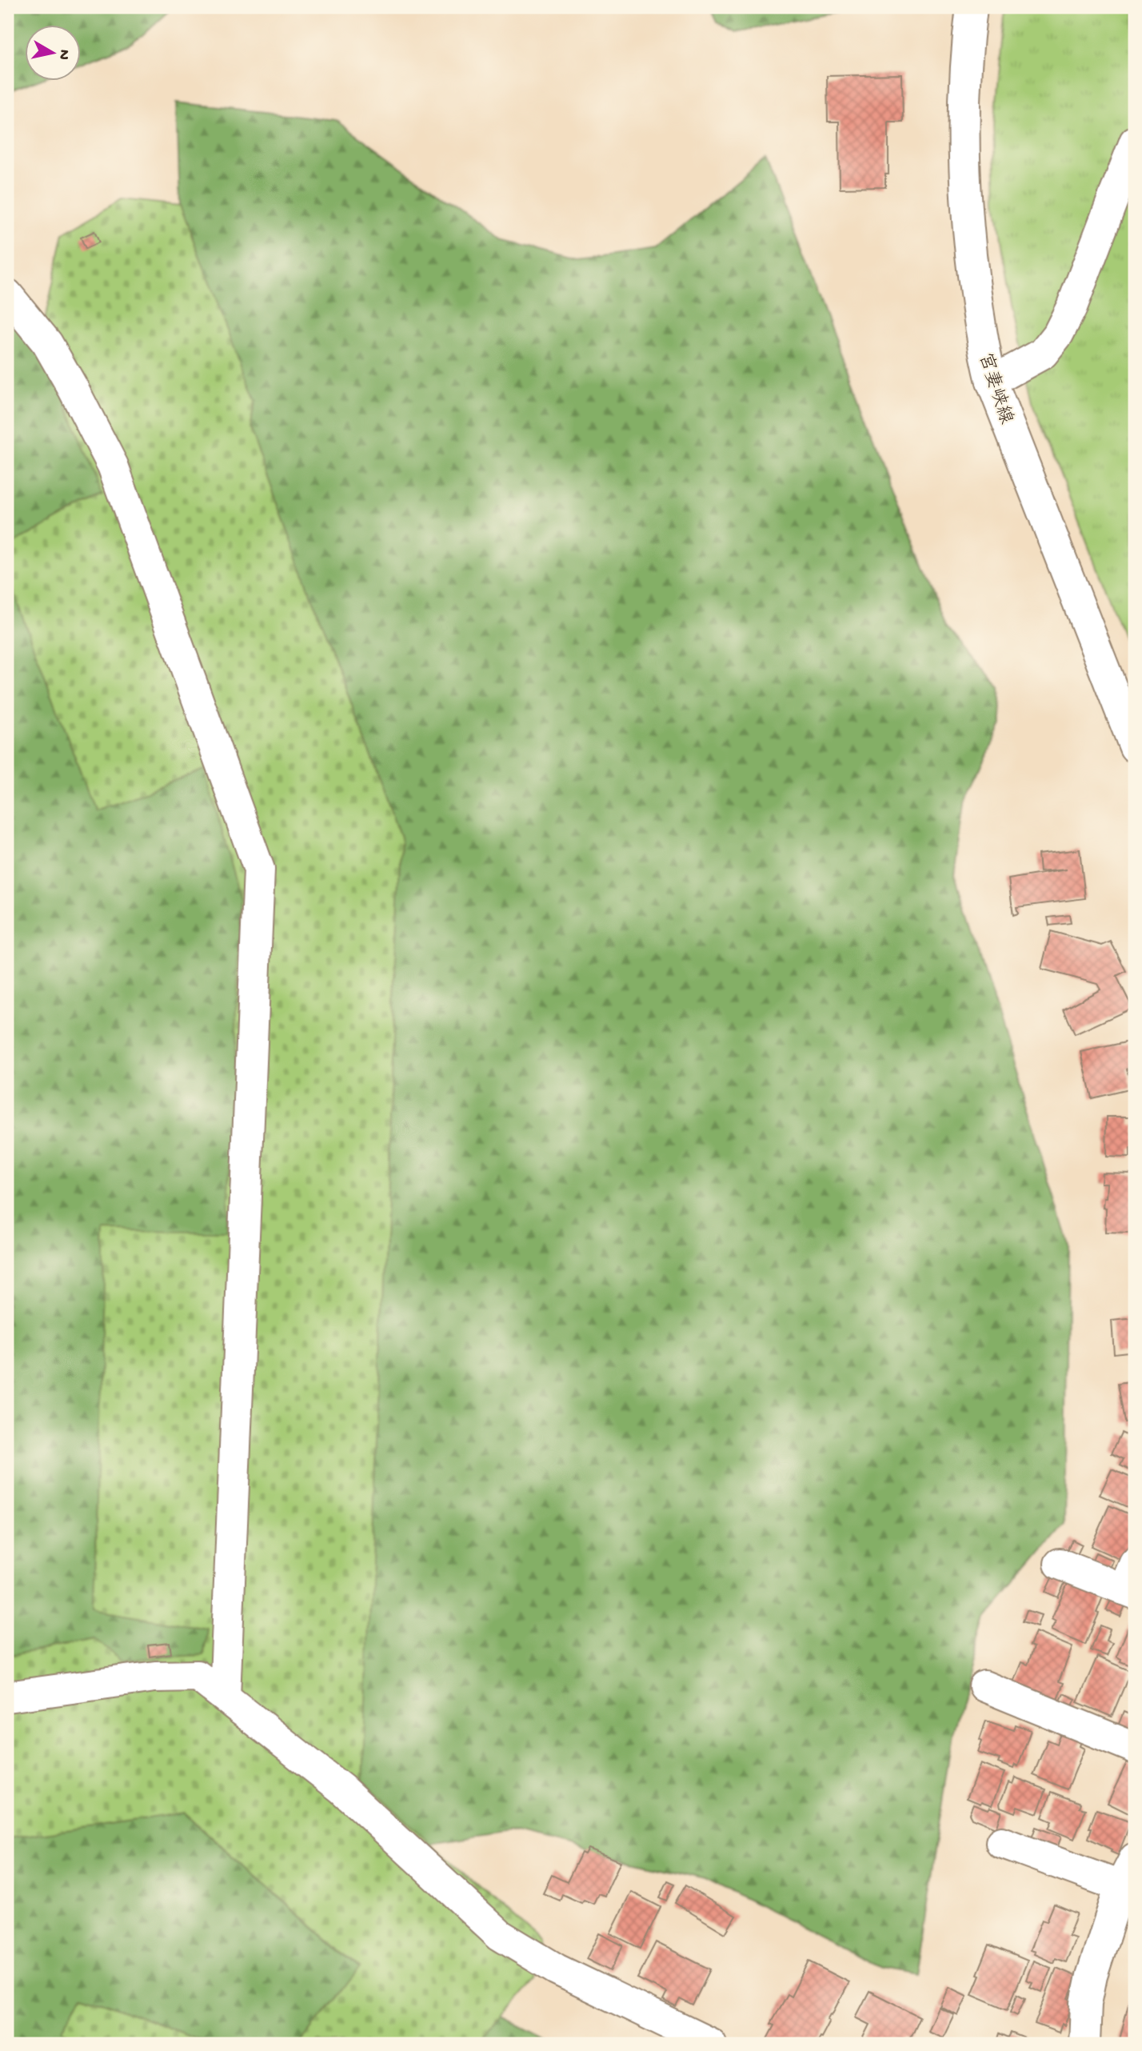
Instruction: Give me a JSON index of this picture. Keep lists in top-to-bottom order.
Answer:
{
  "streets": {
    "street": ["宮妻峡線"]
  },
  "north": "right"
}
